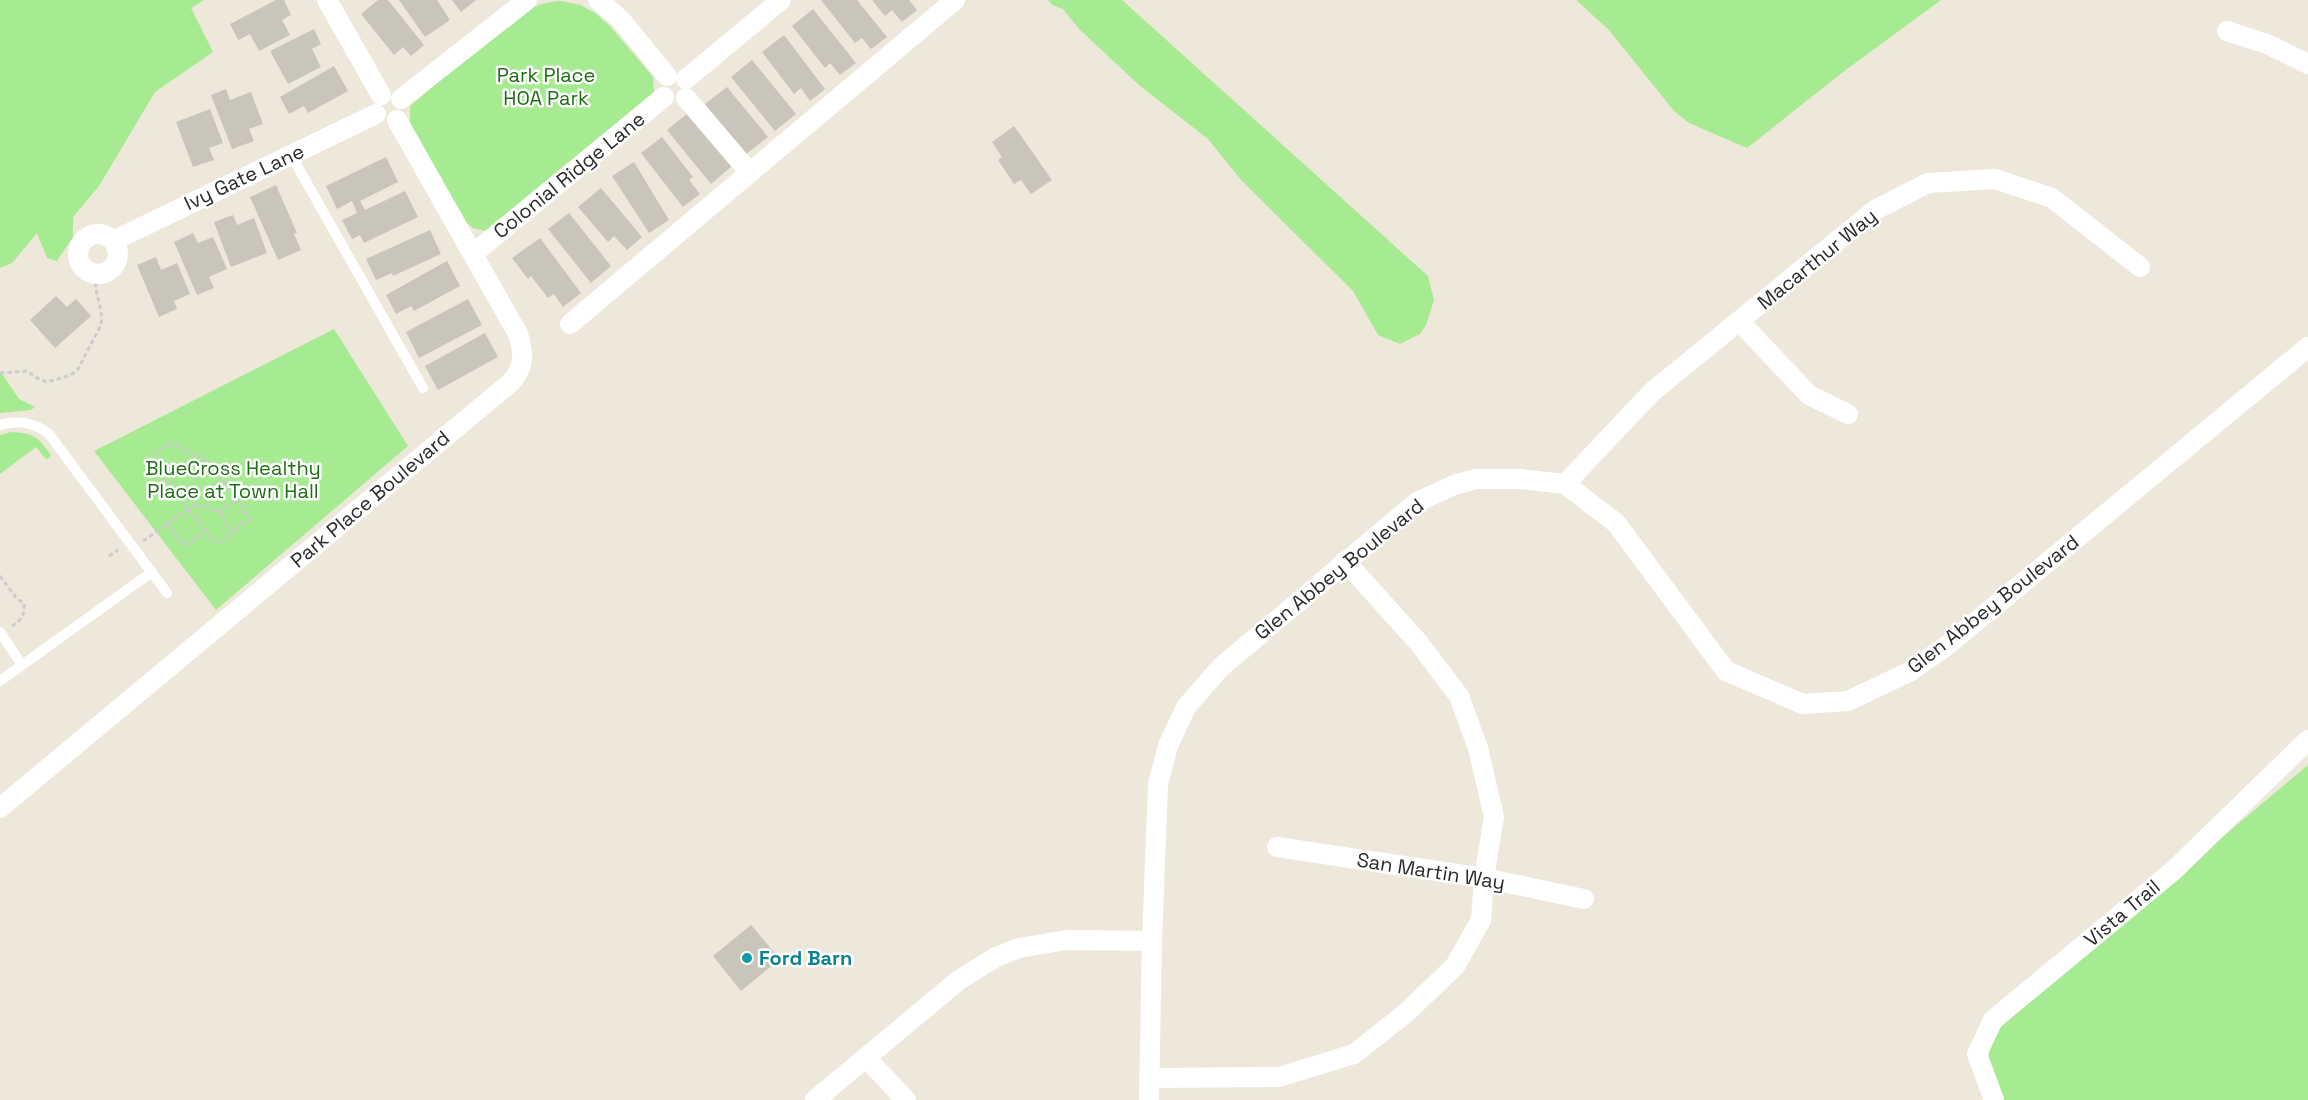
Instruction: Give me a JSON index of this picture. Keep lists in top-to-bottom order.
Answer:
{
  "streets": {
    "street": [
      "Colonial Ridge Lane",
      "Ivy Gate Lane",
      "Macarthur Way",
      "Park Place Boulevard",
      "Glen Abbey Boulevard",
      "San Martin Way",
      "Vista Trail"
    ]
  },
  "crossings": [
    ["Colonial Ridge Lane", "Park Place Boulevard"],
    ["Ivy Gate Lane", "Park Place Boulevard"],
    ["Macarthur Way", "Glen Abbey Boulevard"]
  ],
  "parks": ["Park Place HOA Park", "BlueCross Healthy Place at Town Hall"],
  "places": ["Ford Barn"]
}
